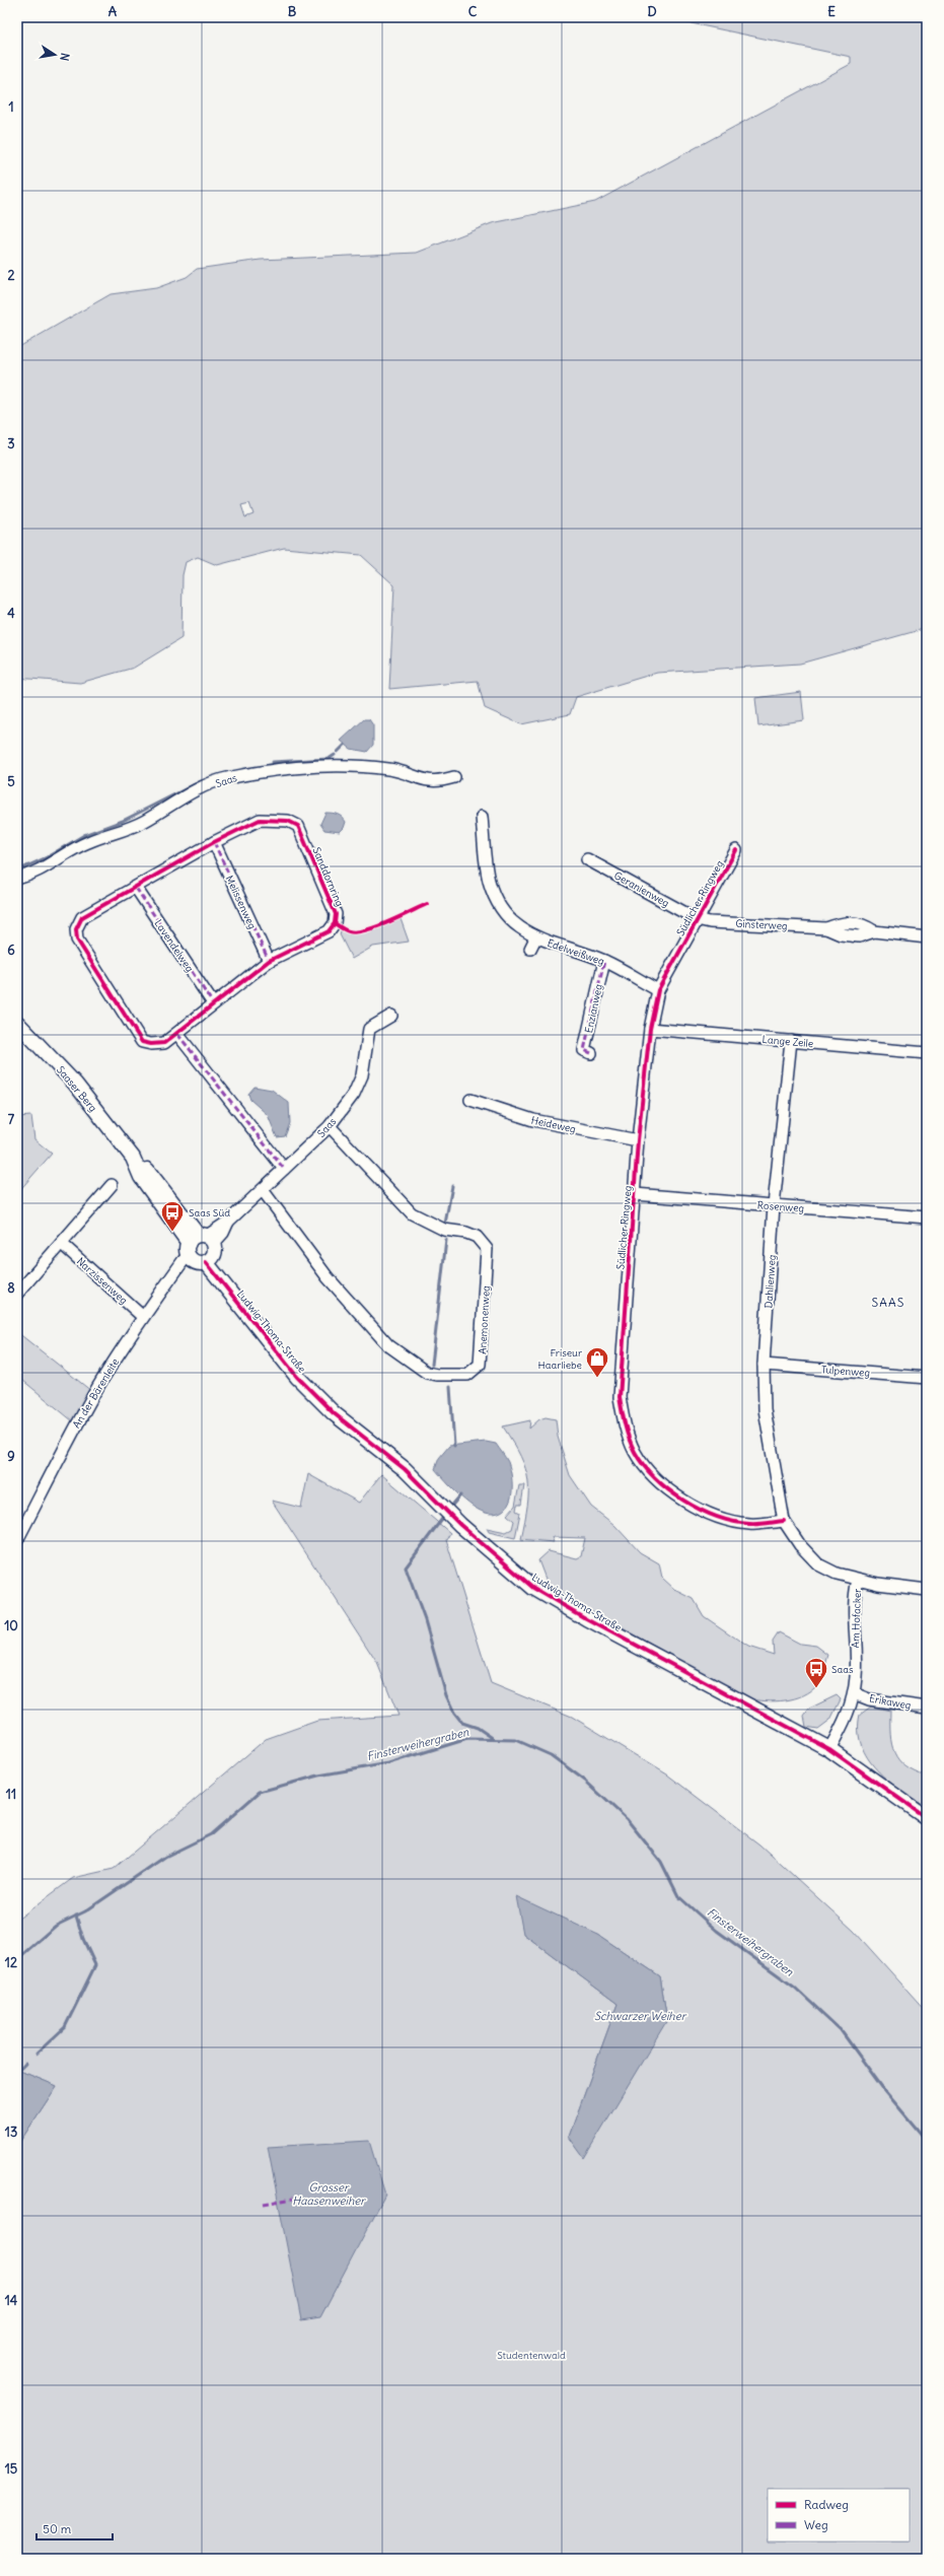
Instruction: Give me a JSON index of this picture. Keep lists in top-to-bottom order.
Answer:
{
  "streets": {
    "street": [
      "Saas",
      "Sanddornring",
      "Geranienweg",
      "Südlicher Ringweg",
      "Melissenweg",
      "Ginsterweg",
      "Lavendelweg",
      "Edelweißweg",
      "Enzianweg",
      "Lange Zeile",
      "Saaser Berg",
      "Heideweg",
      "Rosenweg",
      "Narzissenweg",
      "Dahlienweg",
      "Anemonenweg",
      "Ludwig-Thoma-Straße",
      "Tulpenweg",
      "An der Bärenleite",
      "Am Hofacker",
      "Erikaweg"
    ]
  },
  "crossings": [
    ["Saas", "Saaser Berg"],
    ["Saas", "Anemonenweg"],
    ["Saas", "Ludwig-Thoma-Straße"],
    ["Saas", "An der Bärenleite"],
    ["Sanddornring", "Melissenweg"],
    ["Sanddornring", "Lavendelweg"],
    ["Geranienweg", "Südlicher Ringweg"],
    ["Geranienweg", "Ginsterweg"],
    ["Südlicher Ringweg", "Ginsterweg"],
    ["Südlicher Ringweg", "Edelweißweg"],
    ["Südlicher Ringweg", "Lange Zeile"],
    ["Südlicher Ringweg", "Heideweg"],
    ["Südlicher Ringweg", "Rosenweg"],
    ["Südlicher Ringweg", "Dahlienweg"],
    ["Edelweißweg", "Enzianweg"],
    ["Lange Zeile", "Dahlienweg"],
    ["Saaser Berg", "Ludwig-Thoma-Straße"],
    ["Saaser Berg", "An der Bärenleite"],
    ["Rosenweg", "Dahlienweg"],
    ["Narzissenweg", "An der Bärenleite"],
    ["Dahlienweg", "Tulpenweg"],
    ["Ludwig-Thoma-Straße", "An der Bärenleite"],
    ["Ludwig-Thoma-Straße", "Am Hofacker"],
    ["Am Hofacker", "Erikaweg"]
  ],
  "districts": ["SAAS"],
  "water": ["Finsterweihergraben", "Schwarzer Weiher", "Grosser Haasenweiher"],
  "parks": ["Studentenwald"],
  "places": {
    "bus stop": ["Saas Süd", "Saas"],
    "shop": ["Friseur Haarliebe"]
  },
  "legend": ["Radweg", "Weg"],
  "scale_bar": "50 m",
  "north": "right",
  "grid": {
    "columns": [
      "A",
      "B",
      "C",
      "D",
      "E"
    ],
    "rows": [
      "1",
      "2",
      "3",
      "4",
      "5",
      "6",
      "7",
      "8",
      "9",
      "10",
      "11",
      "12",
      "13",
      "14",
      "15"
    ]
  }
}
